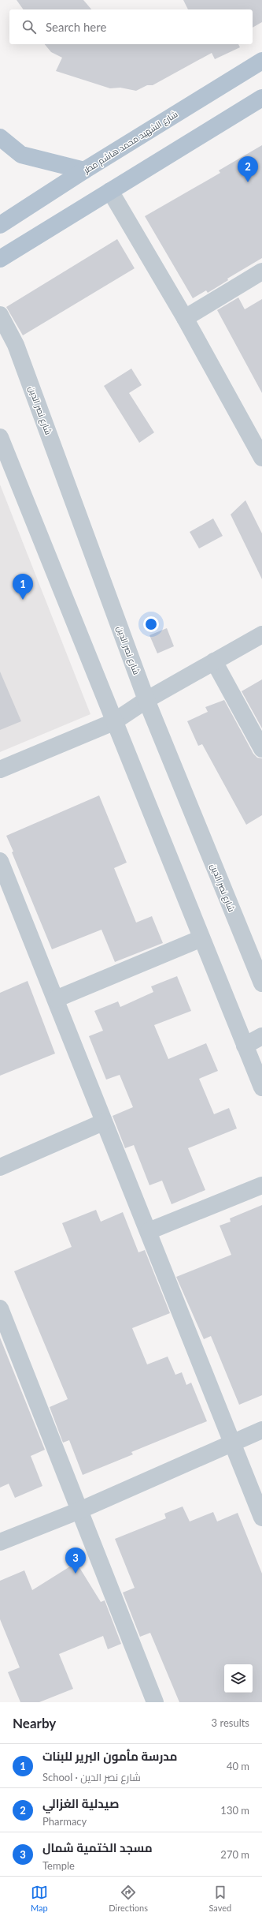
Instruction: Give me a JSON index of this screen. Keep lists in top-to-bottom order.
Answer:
{
  "streets": {
    "main road": ["شارع الشهيد محمد هاشم مطر"],
    "street": ["شارع نصر الدين"]
  },
  "page": {
    "search": "Search here",
    "pins": ["2", "1", "3"],
    "heading": ["Nearby", "3 results"],
    "list": [
      {
        "mark": "1",
        "name": "مدرسة مأمون البرير للبنات",
        "note": "School · شارع نصر الدين",
        "value": "40 m"
      },
      {
        "mark": "2",
        "name": "صيدلية الغزالي",
        "note": "Pharmacy",
        "value": "130 m"
      },
      {
        "mark": "3",
        "name": "مسجد الختمية شمال",
        "note": "Temple",
        "value": "270 m"
      }
    ],
    "nav": ["Map", "Directions", "Saved"]
  }
}
